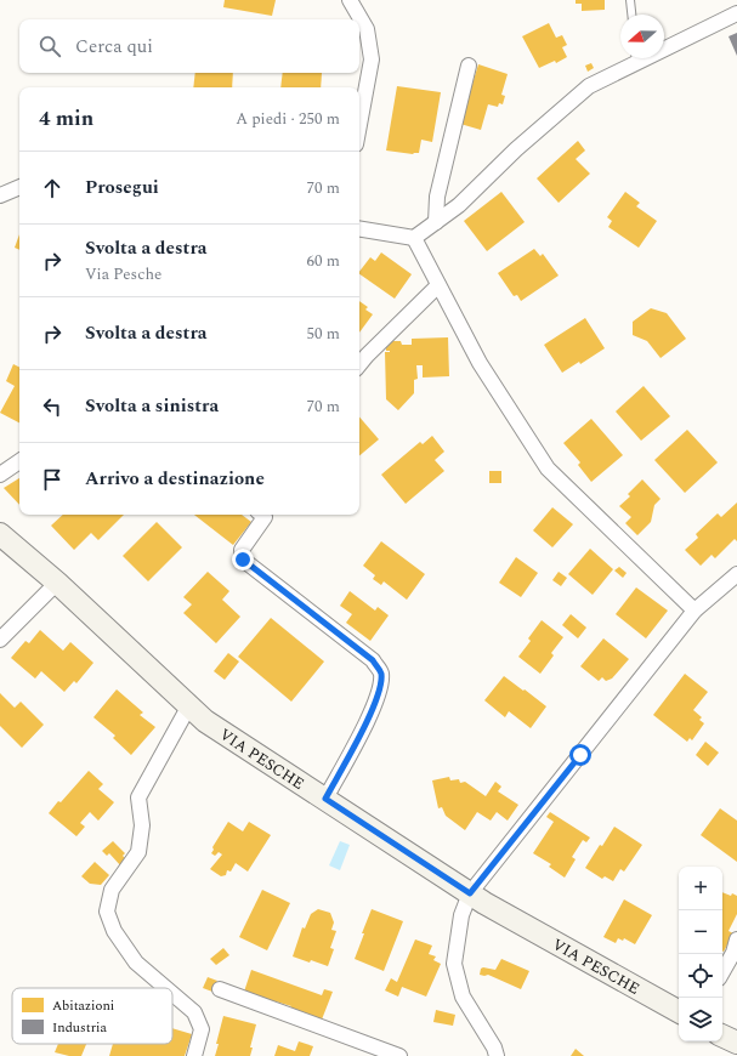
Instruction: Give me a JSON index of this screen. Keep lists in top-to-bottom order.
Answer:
{
  "streets": {
    "street": ["VIA PESCHE"]
  },
  "legend": ["Abitazioni", "Industria"],
  "north": "left",
  "page": {
    "search": "Cerca qui",
    "heading": ["4 min", "A piedi · 250 m"],
    "list": [
      ["Prosegui", "70 m"],
      ["Svolta a destra", "Via Pesche", "60 m"],
      ["Svolta a destra", "50 m"],
      ["Svolta a sinistra", "70 m"],
      "Arrivo a destinazione"
    ],
    "map_buttons": ["+", "−"]
  }
}
